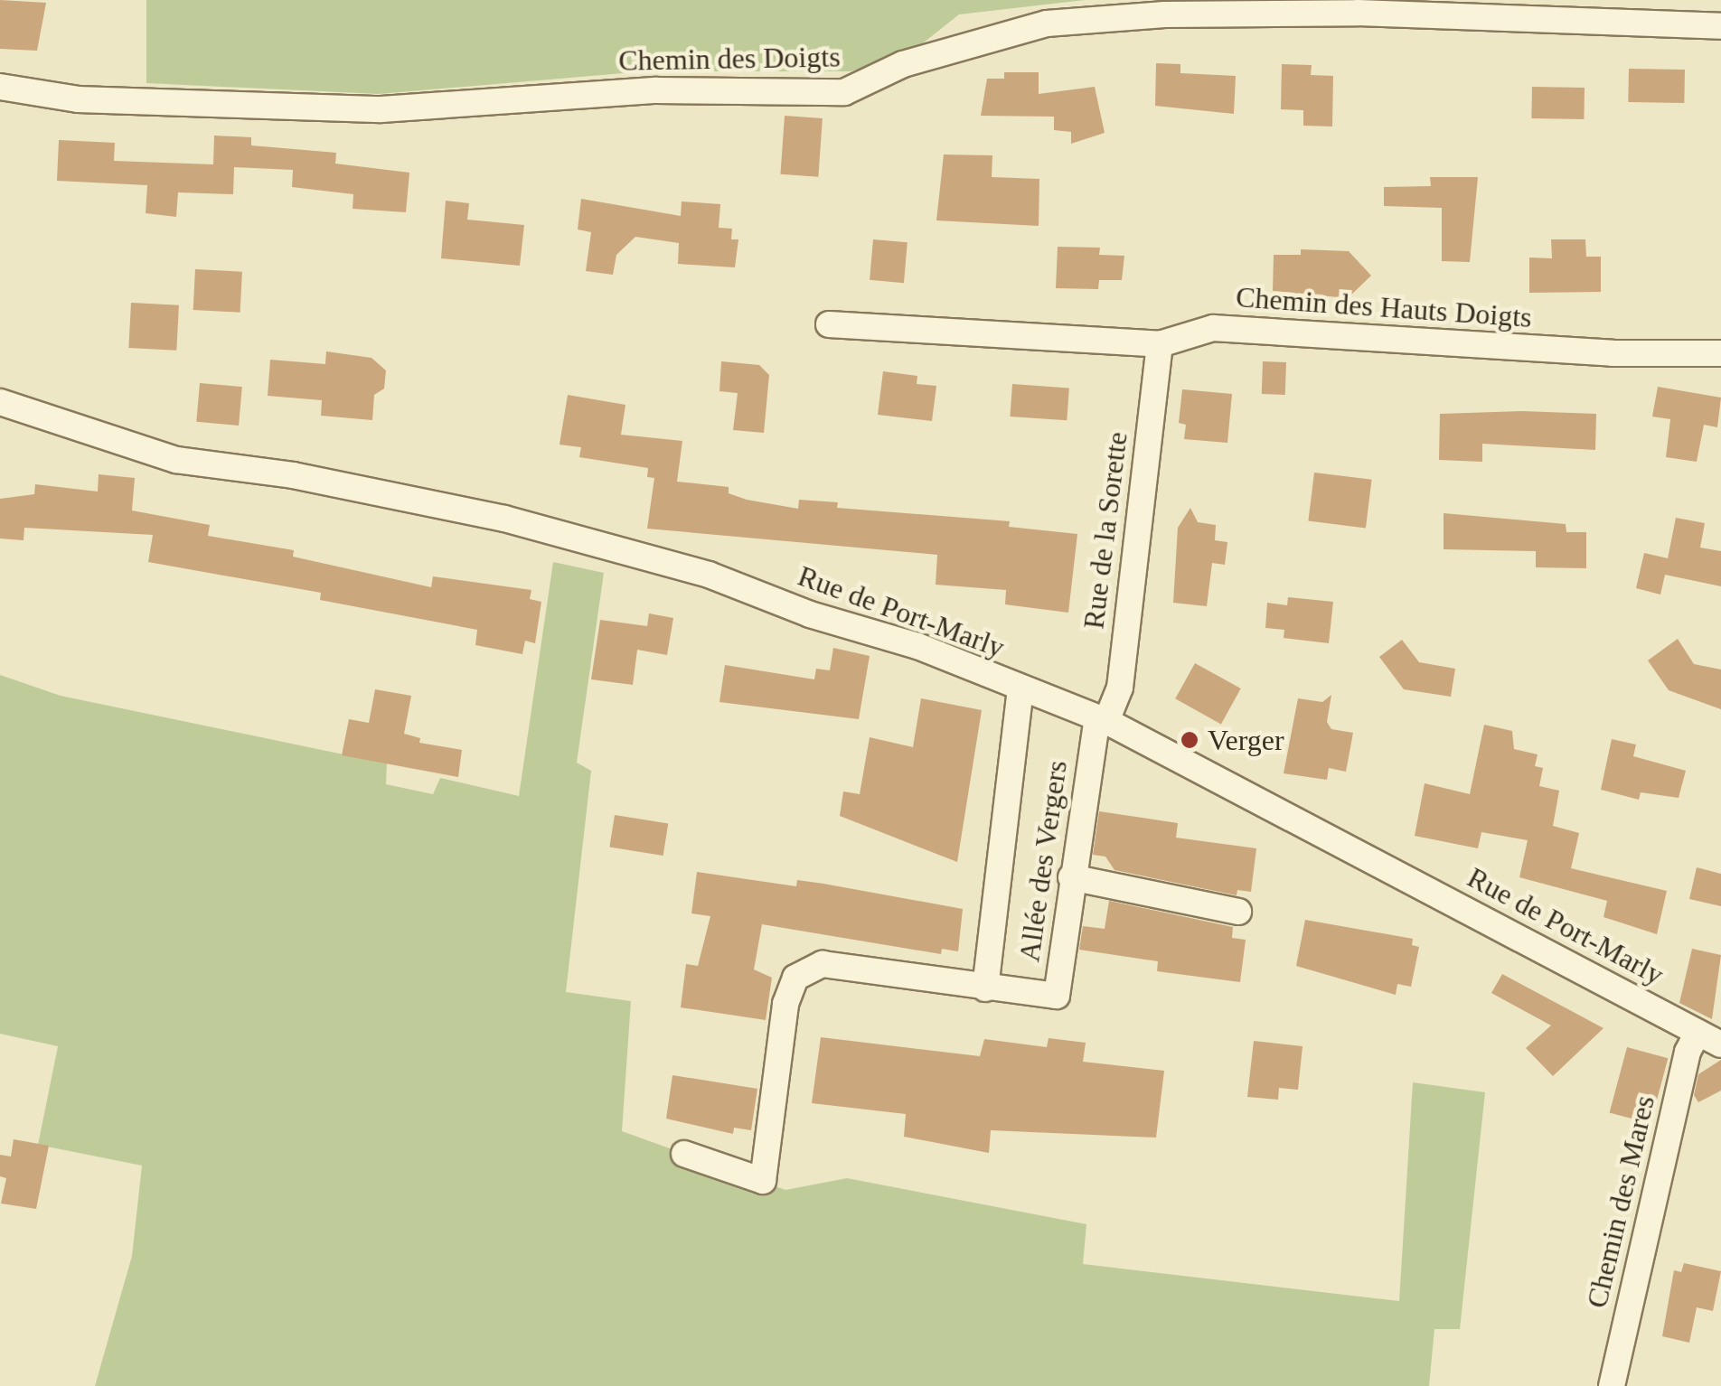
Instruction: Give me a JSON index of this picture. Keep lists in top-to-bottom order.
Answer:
{
  "streets": {
    "street": [
      "Chemin des Doigts",
      "Chemin des Hauts Doigts",
      "Rue de la Sorette",
      "Rue de Port-Marly",
      "Allée des Vergers",
      "Chemin des Mares"
    ]
  },
  "crossings": [
    ["Chemin des Hauts Doigts", "Rue de la Sorette"],
    ["Rue de la Sorette", "Rue de Port-Marly"],
    ["Rue de la Sorette", "Allée des Vergers"],
    ["Rue de Port-Marly", "Allée des Vergers"],
    ["Rue de Port-Marly", "Chemin des Mares"]
  ],
  "places": ["Verger"]
}
